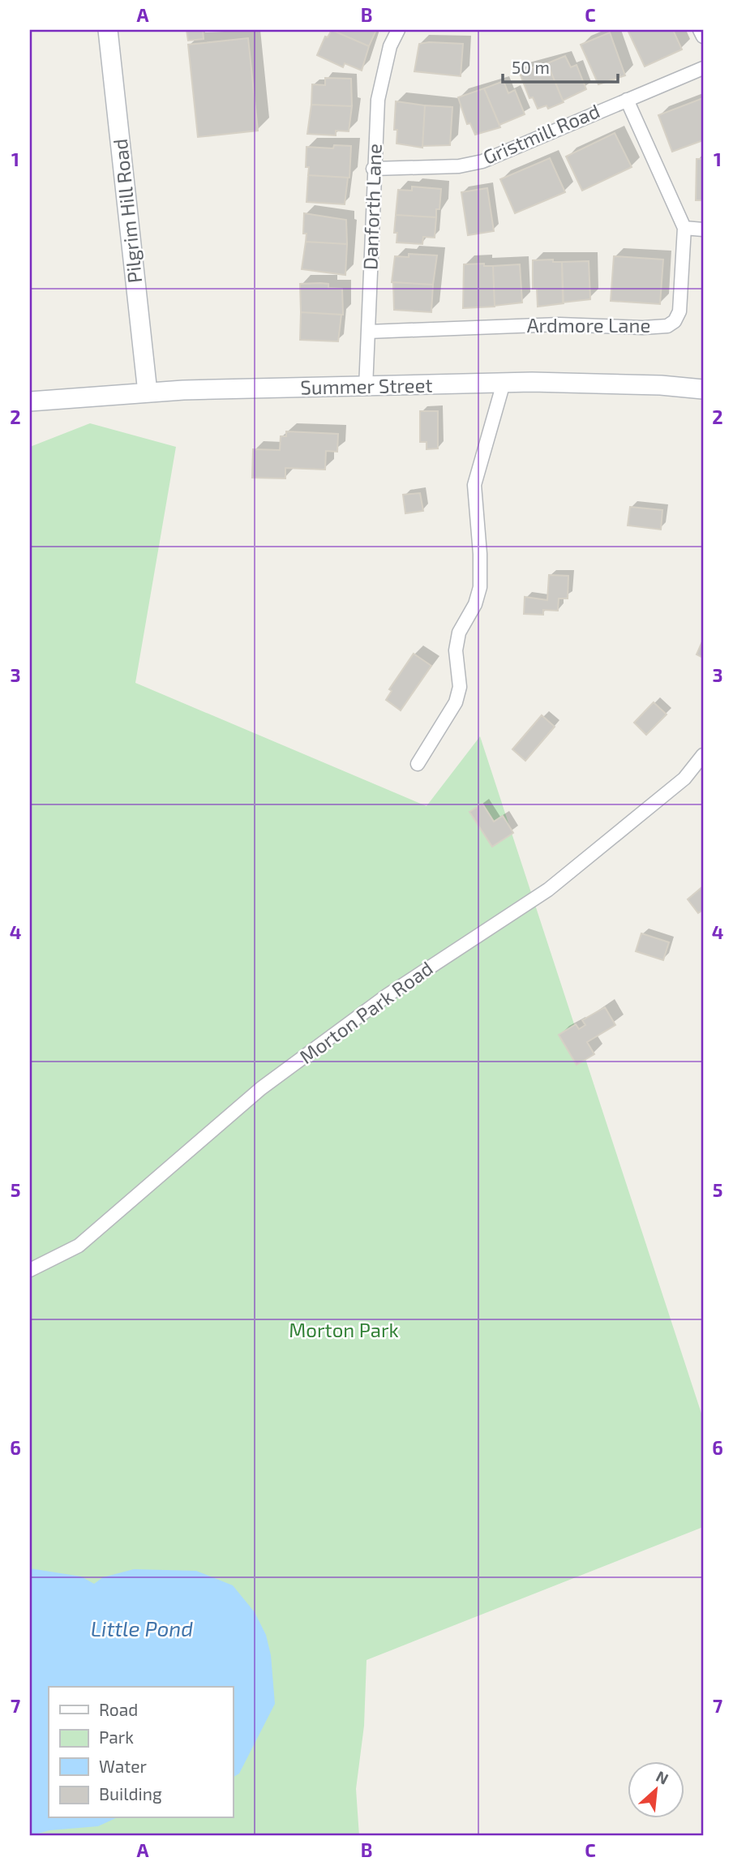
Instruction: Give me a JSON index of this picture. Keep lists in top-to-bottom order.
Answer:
{
  "streets": {
    "main road": ["Pilgrim Hill Road", "Summer Street"],
    "street": [
      "Gristmill Road",
      "Danforth Lane",
      "Ardmore Lane",
      "Morton Park Road"
    ]
  },
  "crossings": [
    ["Gristmill Road", "Danforth Lane"],
    ["Gristmill Road", "Ardmore Lane"],
    ["Danforth Lane", "Ardmore Lane"],
    ["Danforth Lane", "Summer Street"],
    ["Pilgrim Hill Road", "Summer Street"]
  ],
  "water": ["Little Pond"],
  "parks": ["Morton Park"],
  "legend": [
    "Road",
    "Park",
    "Water",
    "Building"
  ],
  "scale_bar": "50 m",
  "north": "top right",
  "grid": {
    "columns": ["A", "B", "C"],
    "rows": [
      "1",
      "2",
      "3",
      "4",
      "5",
      "6",
      "7"
    ]
  }
}
